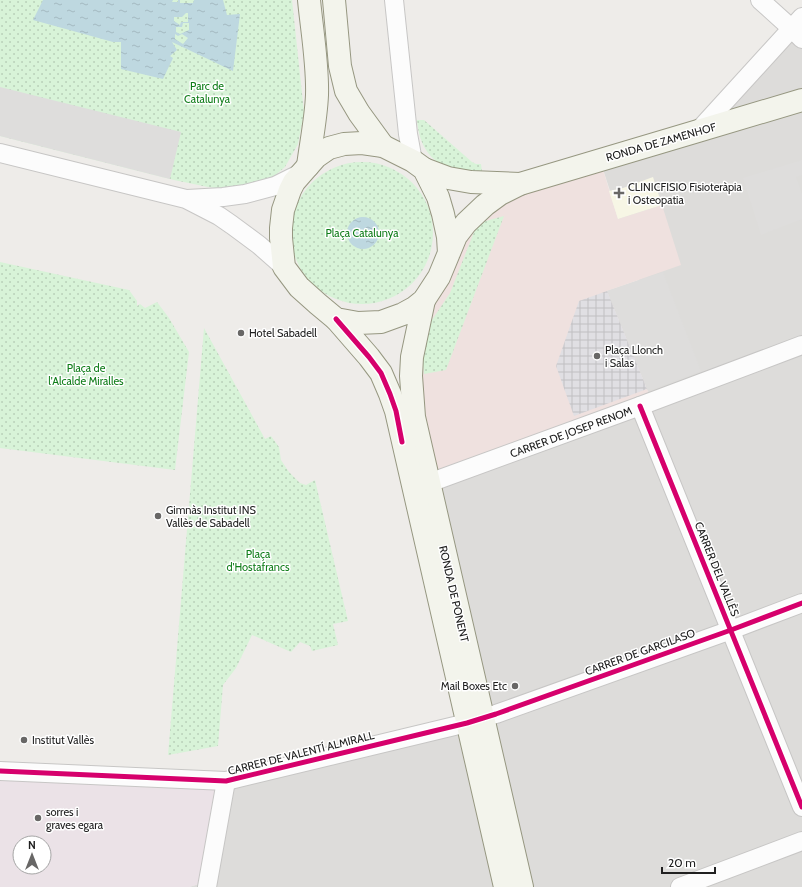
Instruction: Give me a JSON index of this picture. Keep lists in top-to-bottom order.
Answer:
{
  "streets": {
    "main road": ["RONDA DE ZAMENHOF", "RONDA DE PONENT"],
    "street": [
      "CARRER DE JOSEP RENOM",
      "CARRER DEL VALLÈS",
      "CARRER DE GARCILASO",
      "CARRER DE VALENTÍ ALMIRALL"
    ]
  },
  "crossings": [
    ["RONDA DE ZAMENHOF", "RONDA DE PONENT"],
    ["CARRER DE JOSEP RENOM", "CARRER DEL VALLÈS"],
    ["CARRER DE JOSEP RENOM", "RONDA DE PONENT"],
    ["CARRER DEL VALLÈS", "CARRER DE GARCILASO"],
    ["RONDA DE PONENT", "CARRER DE GARCILASO"],
    ["RONDA DE PONENT", "CARRER DE VALENTÍ ALMIRALL"],
    ["CARRER DE GARCILASO", "CARRER DE VALENTÍ ALMIRALL"]
  ],
  "parks": [
    "Parc de Catalunya",
    "Plaça Catalunya",
    "Plaça de l'Alcalde Miralles",
    "Plaça d'Hostafrancs"
  ],
  "places": {
    "health": ["CLINICFISIO Fisioteràpia i Osteopatia"],
    "other": [
      "Hotel Sabadell",
      "Plaça Llonch i Salas",
      "Gimnàs Institut INS Vallès de Sabadell",
      "Mail Boxes Etc",
      "Institut Vallès",
      "sorres i graves egara"
    ]
  },
  "scale_bar": "20 m",
  "north": "top"
}
